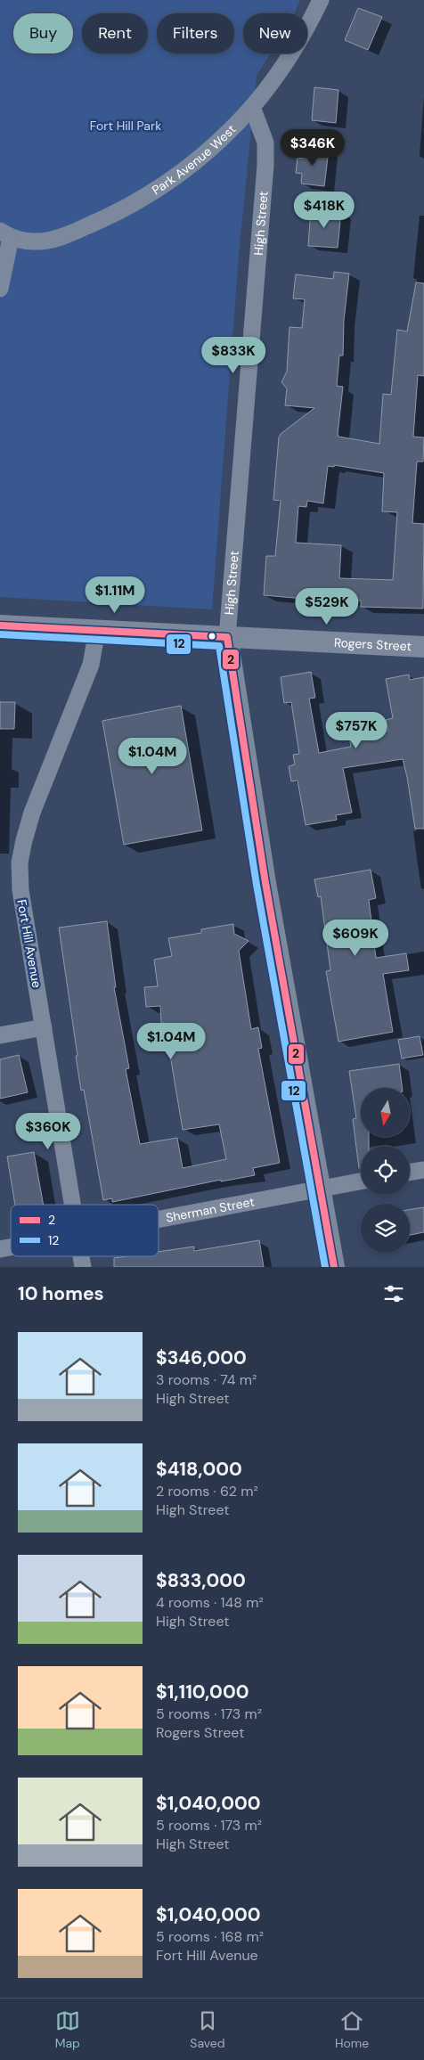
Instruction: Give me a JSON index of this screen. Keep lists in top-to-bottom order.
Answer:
{
  "streets": {
    "street": [
      "Park Avenue West",
      "High Street",
      "Rogers Street",
      "Fort Hill Avenue",
      "Sherman Street"
    ]
  },
  "crossings": [
    ["Park Avenue West", "High Street"],
    ["High Street", "Rogers Street"],
    ["High Street", "Sherman Street"],
    ["Rogers Street", "Fort Hill Avenue"]
  ],
  "parks": ["Fort Hill Park"],
  "lines": ["transit line 2", "transit line 12"],
  "legend": ["2", "12"],
  "north": "bottom",
  "page": {
    "chip": [
      "Buy",
      "Rent",
      "Filters",
      "New"
    ],
    "price": [
      "$346K",
      "$418K",
      "$833K",
      "$1.11M",
      "$529K",
      "$757K",
      "$1.04M",
      "$609K",
      "$1.04M",
      "$360K"
    ],
    "heading": "10 homes",
    "list": [
      {
        "name": "$346,000",
        "note": "3 rooms · 74 m² · High Street"
      },
      {
        "name": "$418,000",
        "note": "2 rooms · 62 m² · High Street"
      },
      {
        "name": "$833,000",
        "note": "4 rooms · 148 m² · High Street"
      },
      {
        "name": "$1,110,000",
        "note": "5 rooms · 173 m² · Rogers Street"
      },
      {
        "name": "$1,040,000",
        "note": "5 rooms · 173 m² · High Street"
      },
      {
        "name": "$1,040,000",
        "note": "5 rooms · 168 m² · Fort Hill Avenue"
      }
    ],
    "tabs": ["Map", "Saved", "Home"]
  }
}
